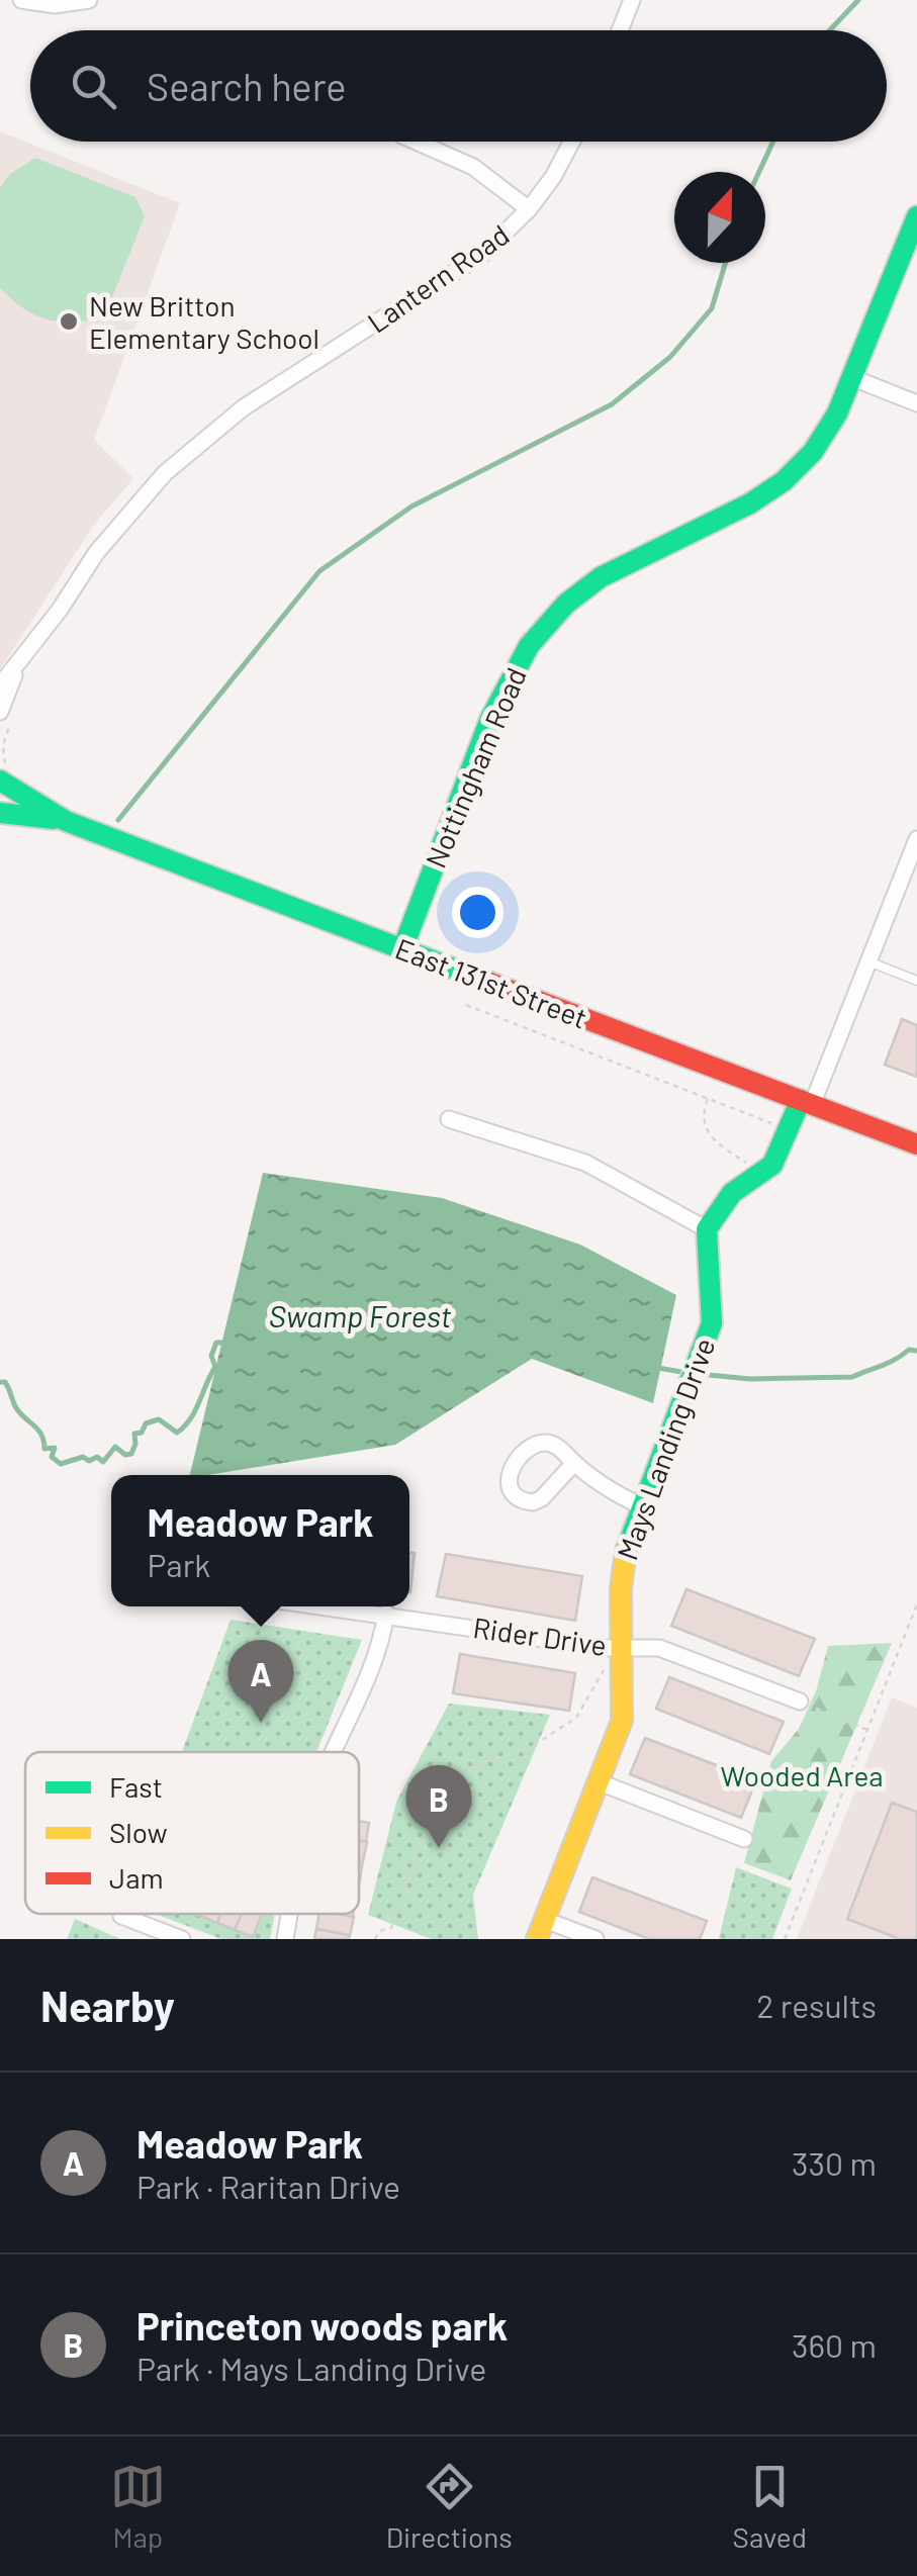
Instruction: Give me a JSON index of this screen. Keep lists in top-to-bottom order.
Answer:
{
  "streets": {
    "street": [
      "Lantern Road",
      "Nottingham Road",
      "East 131st Street",
      "Mays Landing Drive",
      "Rider Drive"
    ]
  },
  "crossings": [
    ["Nottingham Road", "East 131st Street"],
    ["Mays Landing Drive", "Rider Drive"]
  ],
  "water": ["Swamp Forest"],
  "parks": ["Wooded Area"],
  "places": ["New Britton Elementary School"],
  "legend": ["Fast", "Slow", "Jam"],
  "north": "top",
  "page": {
    "search": "Search here",
    "popup": ["Meadow Park", "Park"],
    "pins": ["A", "B"],
    "heading": ["Nearby", "2 results"],
    "list": [
      {
        "mark": "A",
        "name": "Meadow Park",
        "note": "Park · Raritan Drive",
        "value": "330 m"
      },
      {
        "mark": "B",
        "name": "Princeton woods park",
        "note": "Park · Mays Landing Drive",
        "value": "360 m"
      }
    ],
    "nav": ["Map", "Directions", "Saved"]
  }
}
